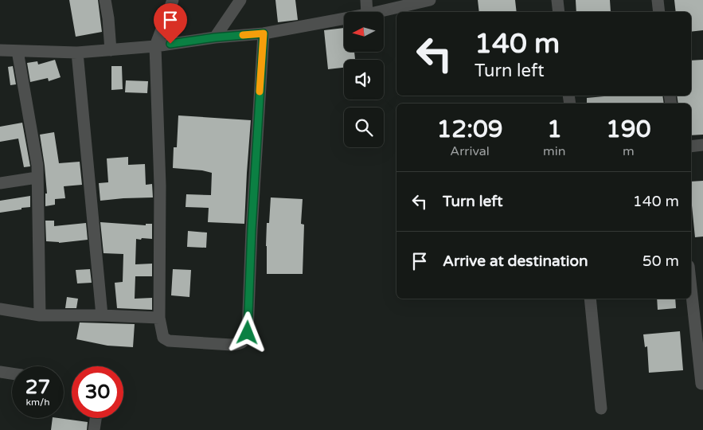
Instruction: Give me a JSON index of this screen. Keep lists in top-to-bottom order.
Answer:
{
  "north": "left",
  "page": {
    "turn": ["140 m", "Turn left"],
    "eta": [
      "12:09",
      "Arrival",
      "1",
      "min",
      "190",
      "m"
    ],
    "list": [
      {
        "name": "Turn left",
        "value": "140 m"
      },
      {
        "name": "Arrive at destination",
        "value": "50 m"
      }
    ],
    "speed": "27 km/h",
    "limit": "30"
  }
}
